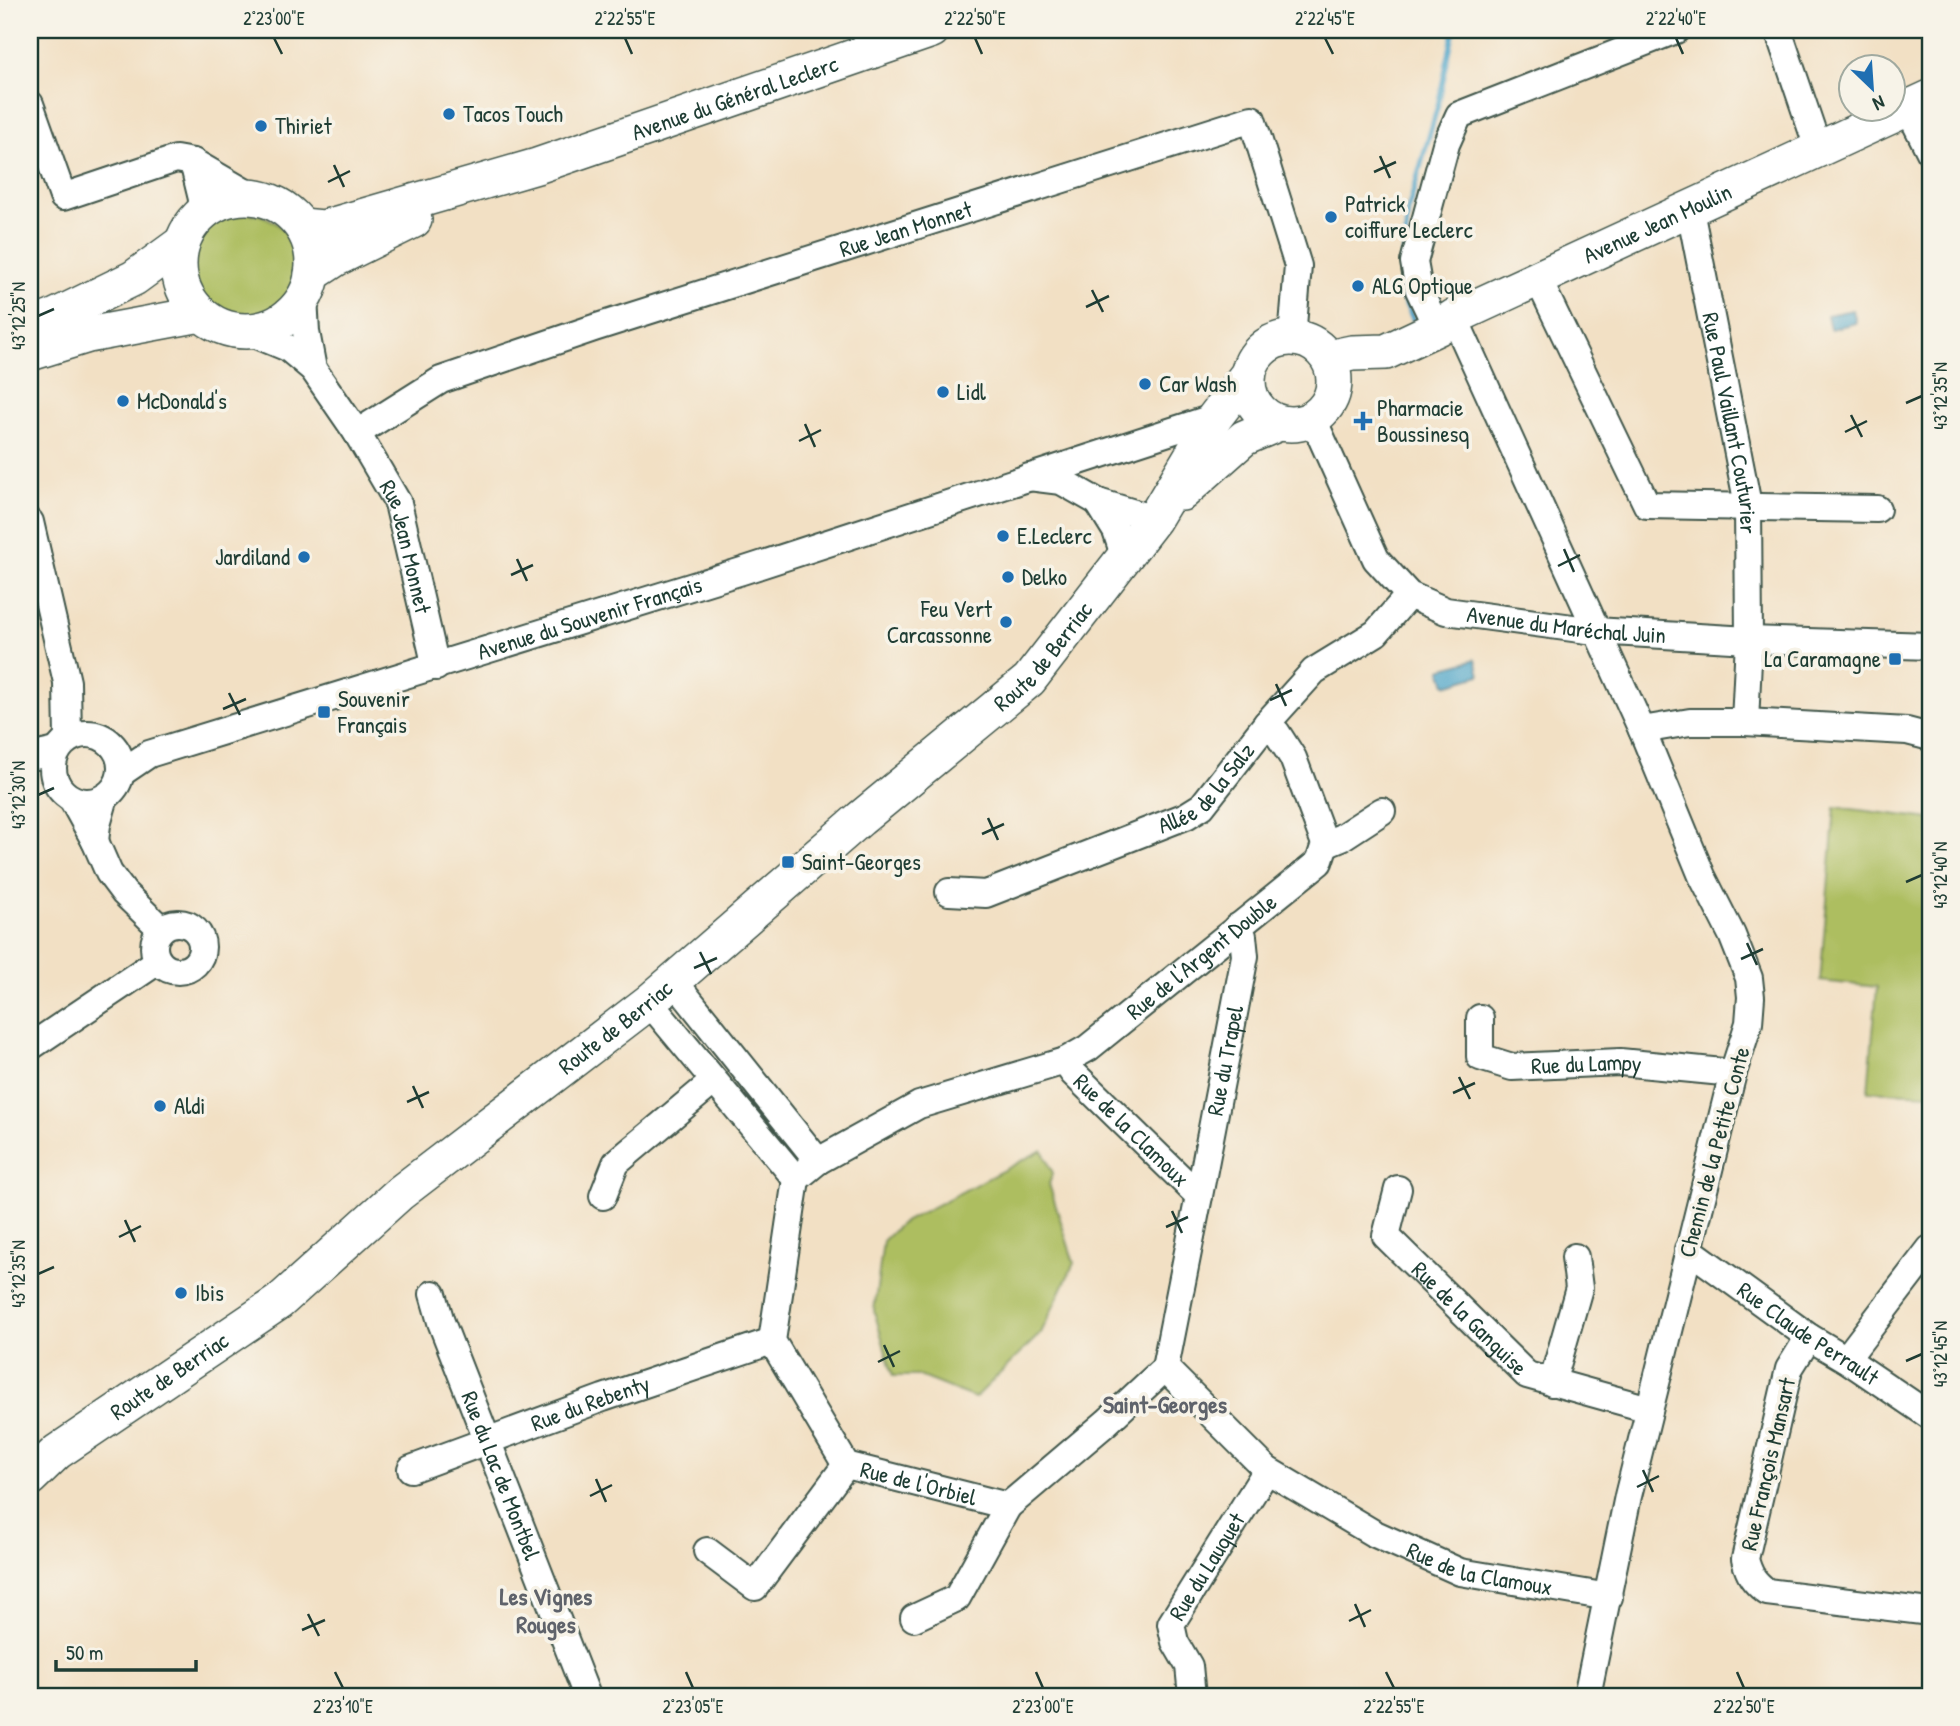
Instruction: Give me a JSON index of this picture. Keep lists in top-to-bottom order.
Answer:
{
  "streets": {
    "main road": ["Avenue du Général Leclerc", "Avenue Jean Moulin", "Route de Berriac"],
    "street": [
      "Rue Jean Monnet",
      "Rue Paul Vaillant Couturier",
      "Avenue du Souvenir Français",
      "Avenue du Maréchal Juin",
      "Allée de la Salz",
      "Rue de l'Argent Double",
      "Rue du Trapel",
      "Rue du Lampy",
      "Rue de la Clamoux",
      "Chemin de la Petite Conte",
      "Rue de la Ganguise",
      "Rue Claude Perrault",
      "Rue du Rebenty",
      "Rue François Mansart",
      "Rue du Lac de Montbel",
      "Rue de l'Orbiel",
      "Rue du Lauquet"
    ]
  },
  "crossings": [
    ["Avenue du Général Leclerc", "Rue Jean Monnet"],
    ["Avenue Jean Moulin", "Rue Jean Monnet"],
    ["Avenue Jean Moulin", "Rue Paul Vaillant Couturier"],
    ["Avenue Jean Moulin", "Avenue du Maréchal Juin"],
    ["Avenue Jean Moulin", "Route de Berriac"],
    ["Avenue Jean Moulin", "Chemin de la Petite Conte"],
    ["Rue Jean Monnet", "Avenue du Souvenir Français"],
    ["Rue Jean Monnet", "Avenue du Maréchal Juin"],
    ["Rue Jean Monnet", "Route de Berriac"],
    ["Rue Paul Vaillant Couturier", "Avenue du Maréchal Juin"],
    ["Avenue du Souvenir Français", "Route de Berriac"],
    ["Avenue du Maréchal Juin", "Route de Berriac"],
    ["Avenue du Maréchal Juin", "Allée de la Salz"],
    ["Avenue du Maréchal Juin", "Chemin de la Petite Conte"],
    ["Rue de l'Argent Double", "Rue du Trapel"],
    ["Rue de l'Argent Double", "Rue de la Clamoux"],
    ["Rue du Trapel", "Rue de la Clamoux"],
    ["Rue du Lampy", "Chemin de la Petite Conte"],
    ["Rue de la Clamoux", "Chemin de la Petite Conte"],
    ["Rue de la Clamoux", "Rue de l'Orbiel"],
    ["Rue de la Clamoux", "Rue du Lauquet"],
    ["Chemin de la Petite Conte", "Rue de la Ganguise"],
    ["Chemin de la Petite Conte", "Rue Claude Perrault"],
    ["Rue Claude Perrault", "Rue François Mansart"],
    ["Rue du Rebenty", "Rue du Lac de Montbel"],
    ["Rue du Rebenty", "Rue de l'Orbiel"]
  ],
  "districts": ["Saint-Georges", "Les Vignes Rouges"],
  "places": {
    "other": [
      "Tacos Touch",
      "Thiriet",
      "Patrick coiffure Leclerc",
      "ALG Optique",
      "Car Wash",
      "Lidl",
      "McDonald's",
      "E.Leclerc",
      "Jardiland",
      "Delko",
      "Feu Vert Carcassonne",
      "Aldi",
      "Ibis"
    ],
    "health": ["Pharmacie Boussinesq"],
    "transit": ["La Caramagne", "Souvenir Français", "Saint-Georges"]
  },
  "scale_bar": "50 m",
  "north": "bottom right",
  "coordinates": [
    "2°23'00\"E",
    "2°22'55\"E",
    "2°22'50\"E",
    "2°22'45\"E",
    "2°22'40\"E",
    "43°12'25\"N",
    "43°12'35\"N",
    "43°12'30\"N",
    "43°12'40\"N",
    "43°12'45\"N",
    "2°23'10\"E",
    "2°23'05\"E"
  ]
}
